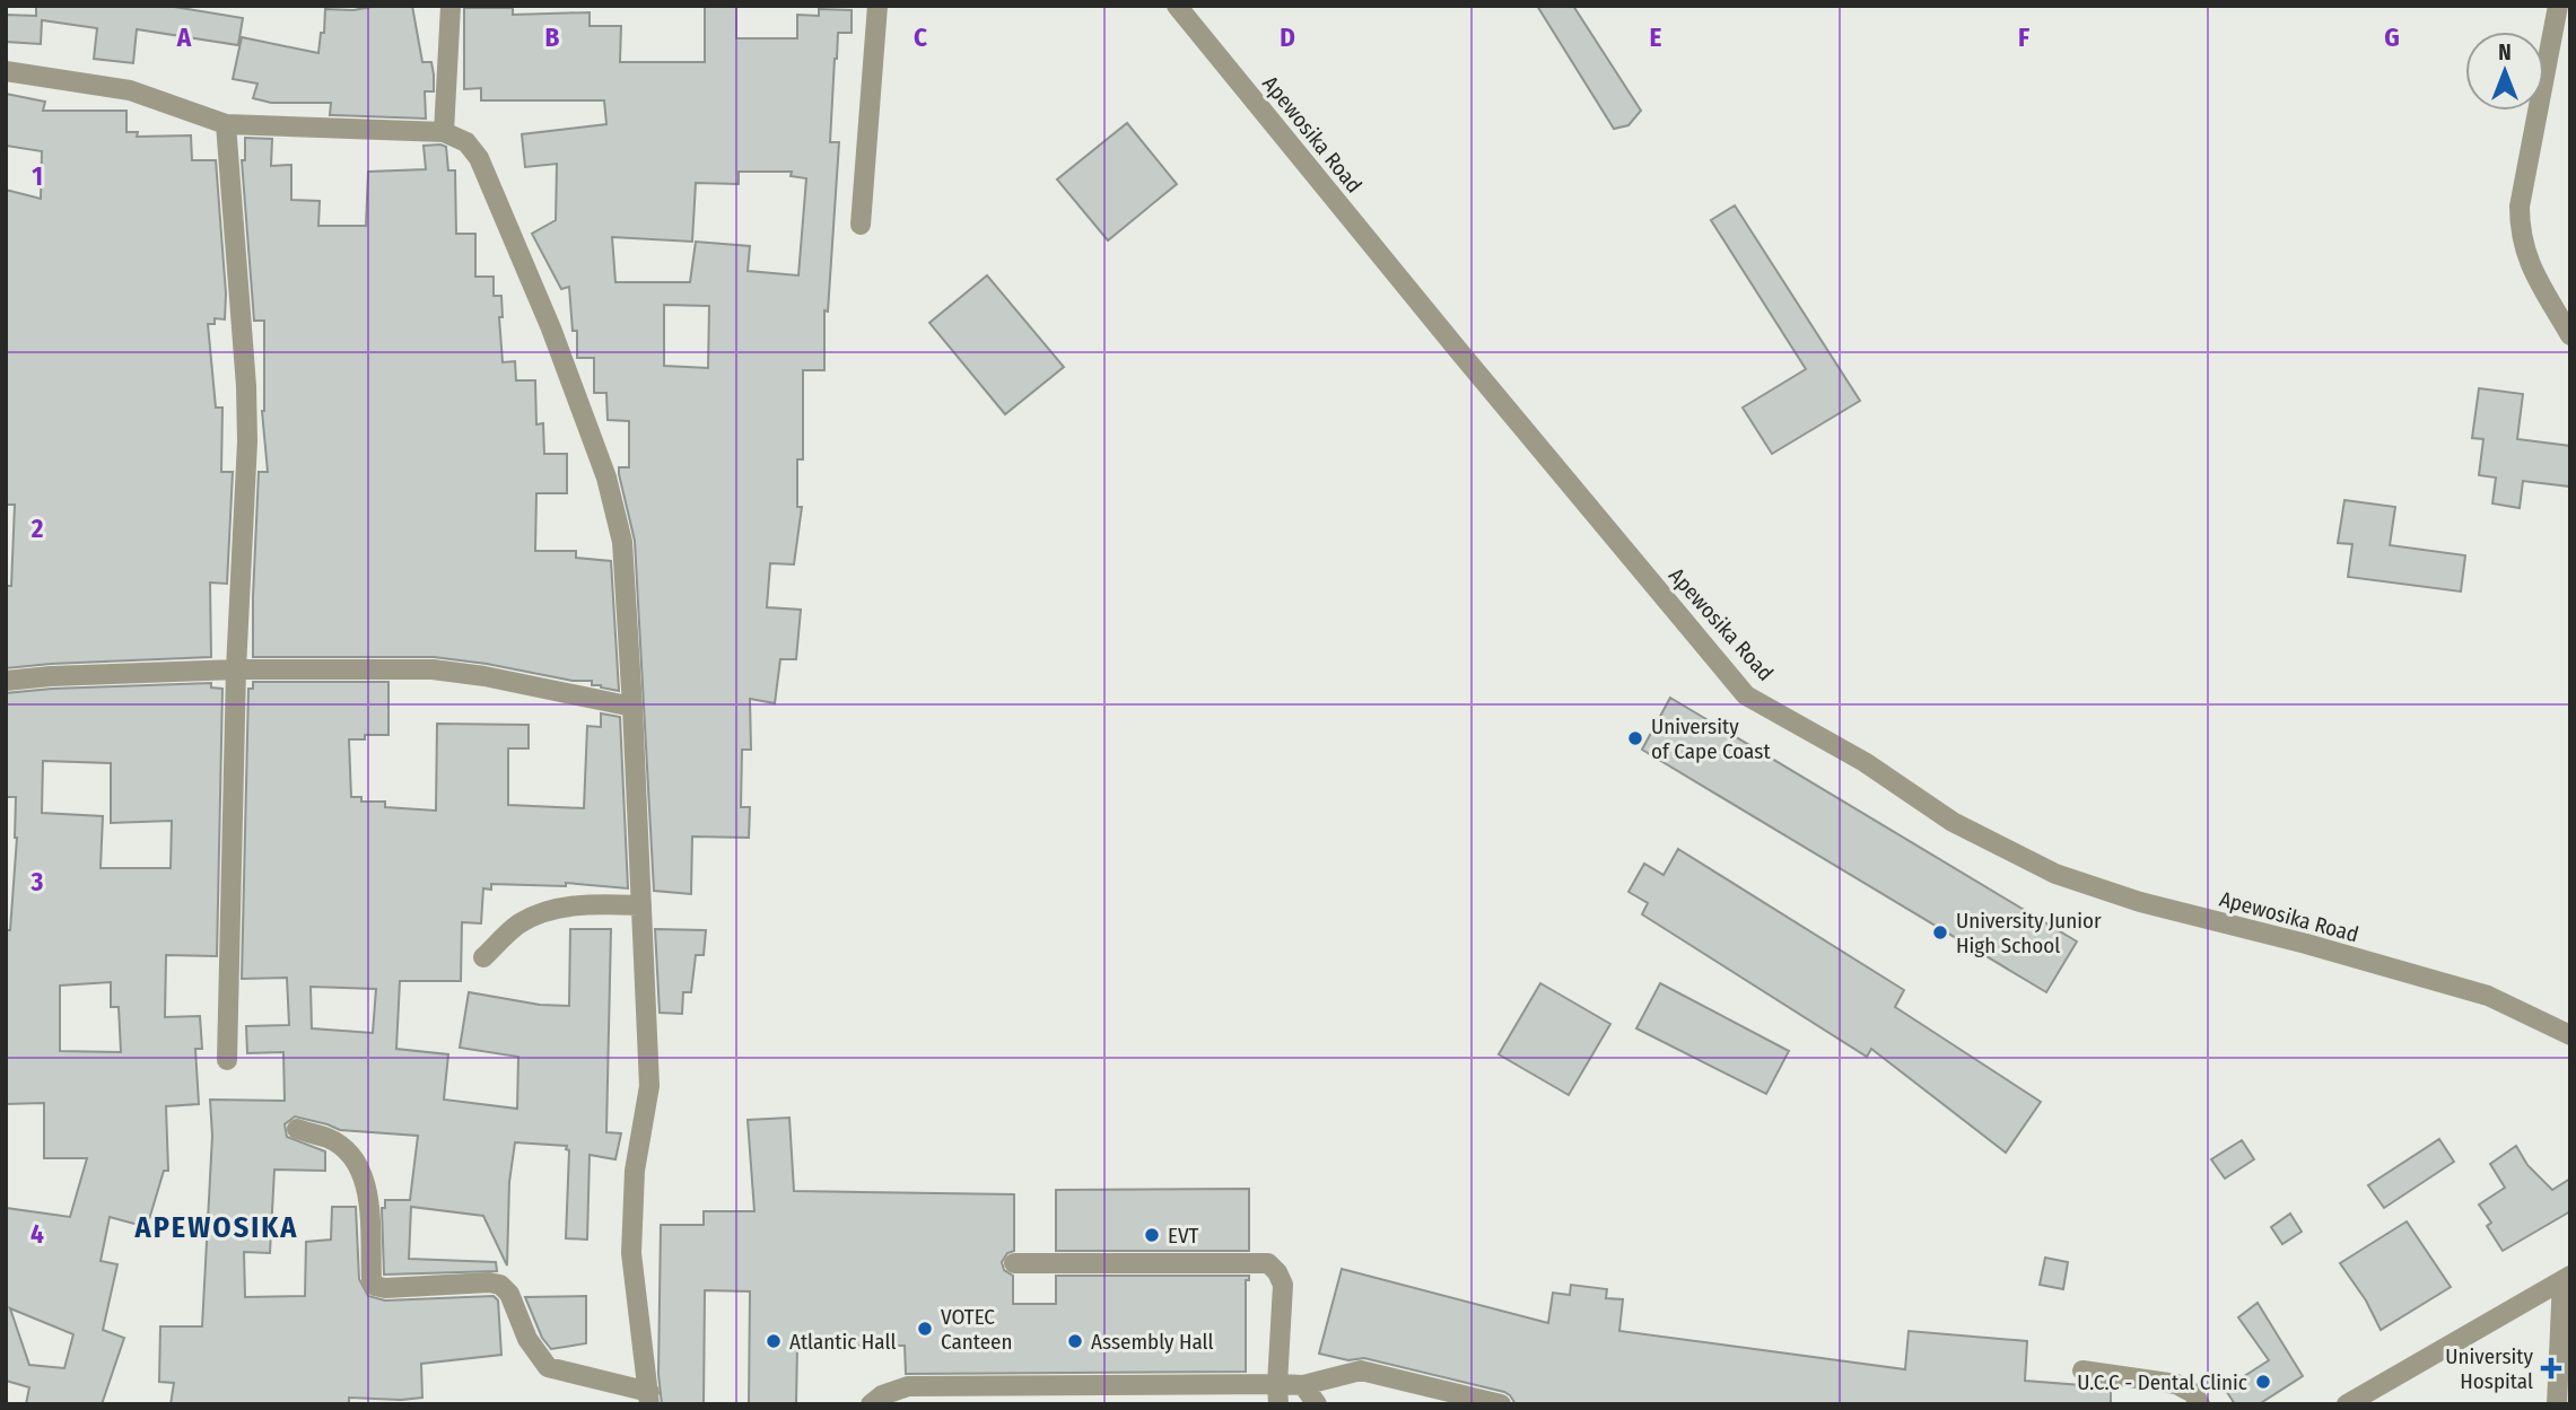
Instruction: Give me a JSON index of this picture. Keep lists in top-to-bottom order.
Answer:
{
  "streets": {
    "street": ["Apewosika Road"]
  },
  "districts": ["APEWOSIKA"],
  "places": {
    "other": [
      "University of Cape Coast",
      "University Junior High School",
      "EVT",
      "VOTEC Canteen",
      "Atlantic Hall",
      "Assembly Hall",
      "U.C.C - Dental Clinic"
    ],
    "health": ["University Hospital"]
  },
  "north": "top",
  "grid": {
    "columns": [
      "A",
      "B",
      "C",
      "D",
      "E",
      "F",
      "G"
    ],
    "rows": [
      "1",
      "2",
      "3",
      "4"
    ]
  }
}
